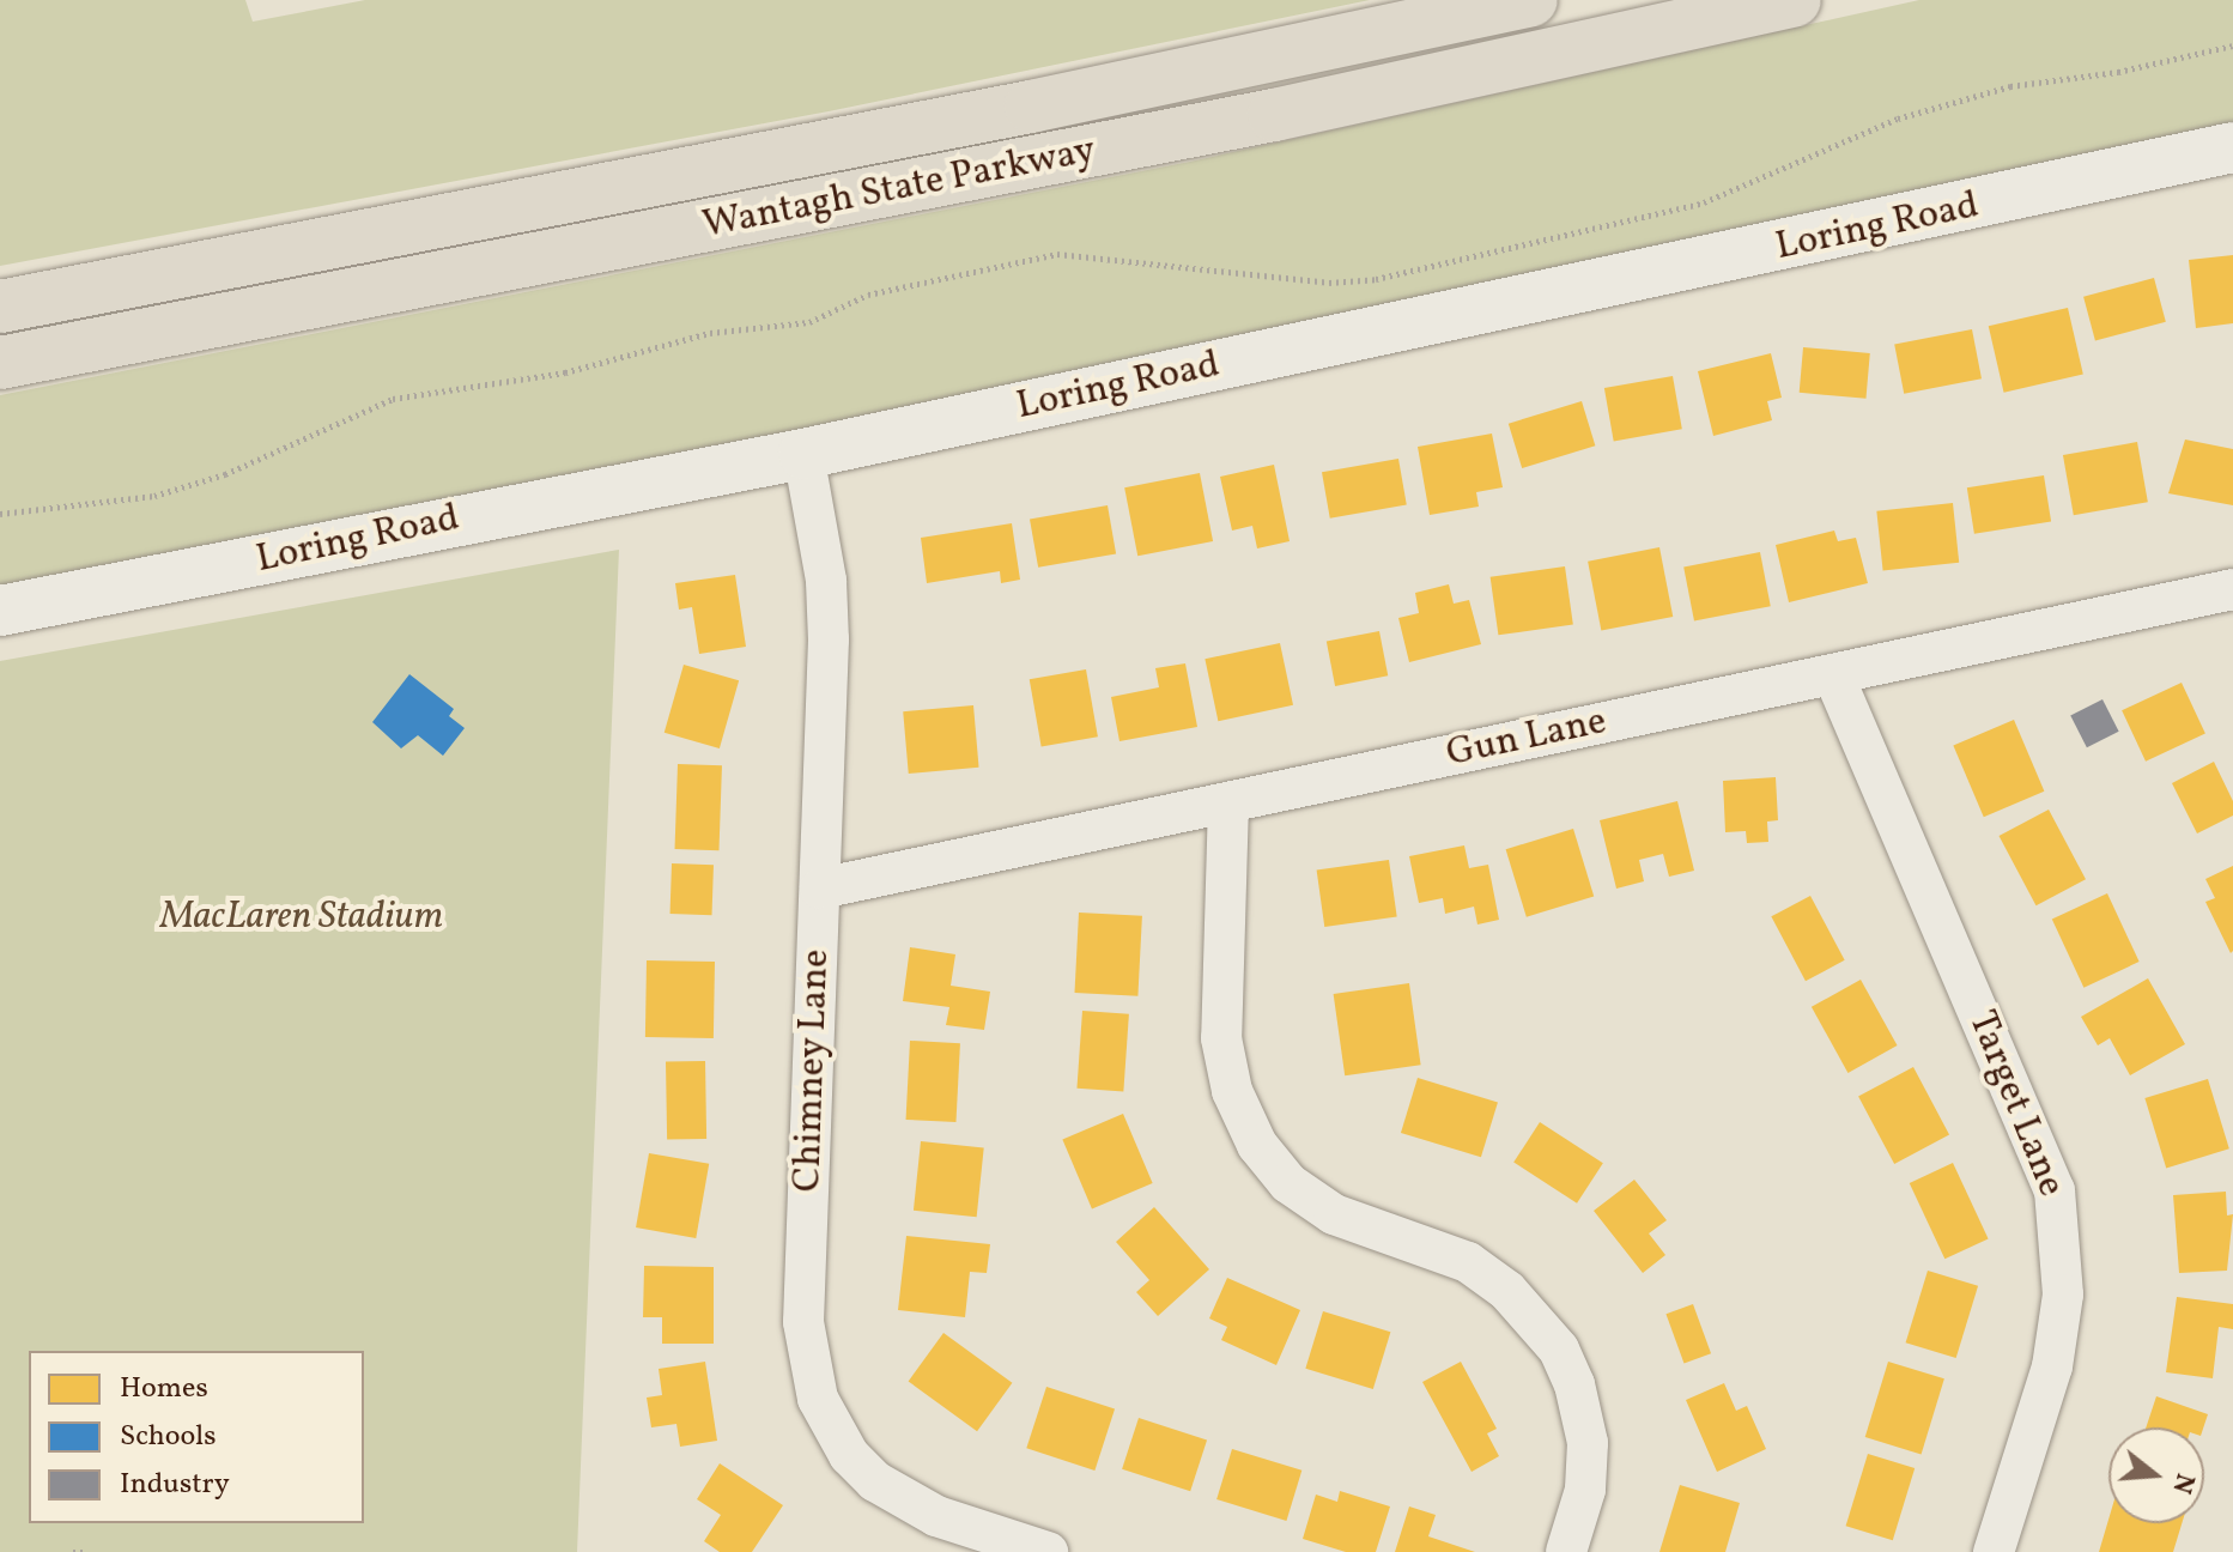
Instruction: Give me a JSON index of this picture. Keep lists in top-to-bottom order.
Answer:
{
  "streets": {
    "highway": ["Wantagh State Parkway"],
    "street": [
      "Loring Road",
      "Gun Lane",
      "Chimney Lane",
      "Target Lane"
    ]
  },
  "crossings": [
    ["Loring Road", "Chimney Lane"],
    ["Gun Lane", "Chimney Lane"],
    ["Gun Lane", "Target Lane"]
  ],
  "parks": ["MacLaren Stadium"],
  "legend": ["Homes", "Schools", "Industry"],
  "north": "right"
}
